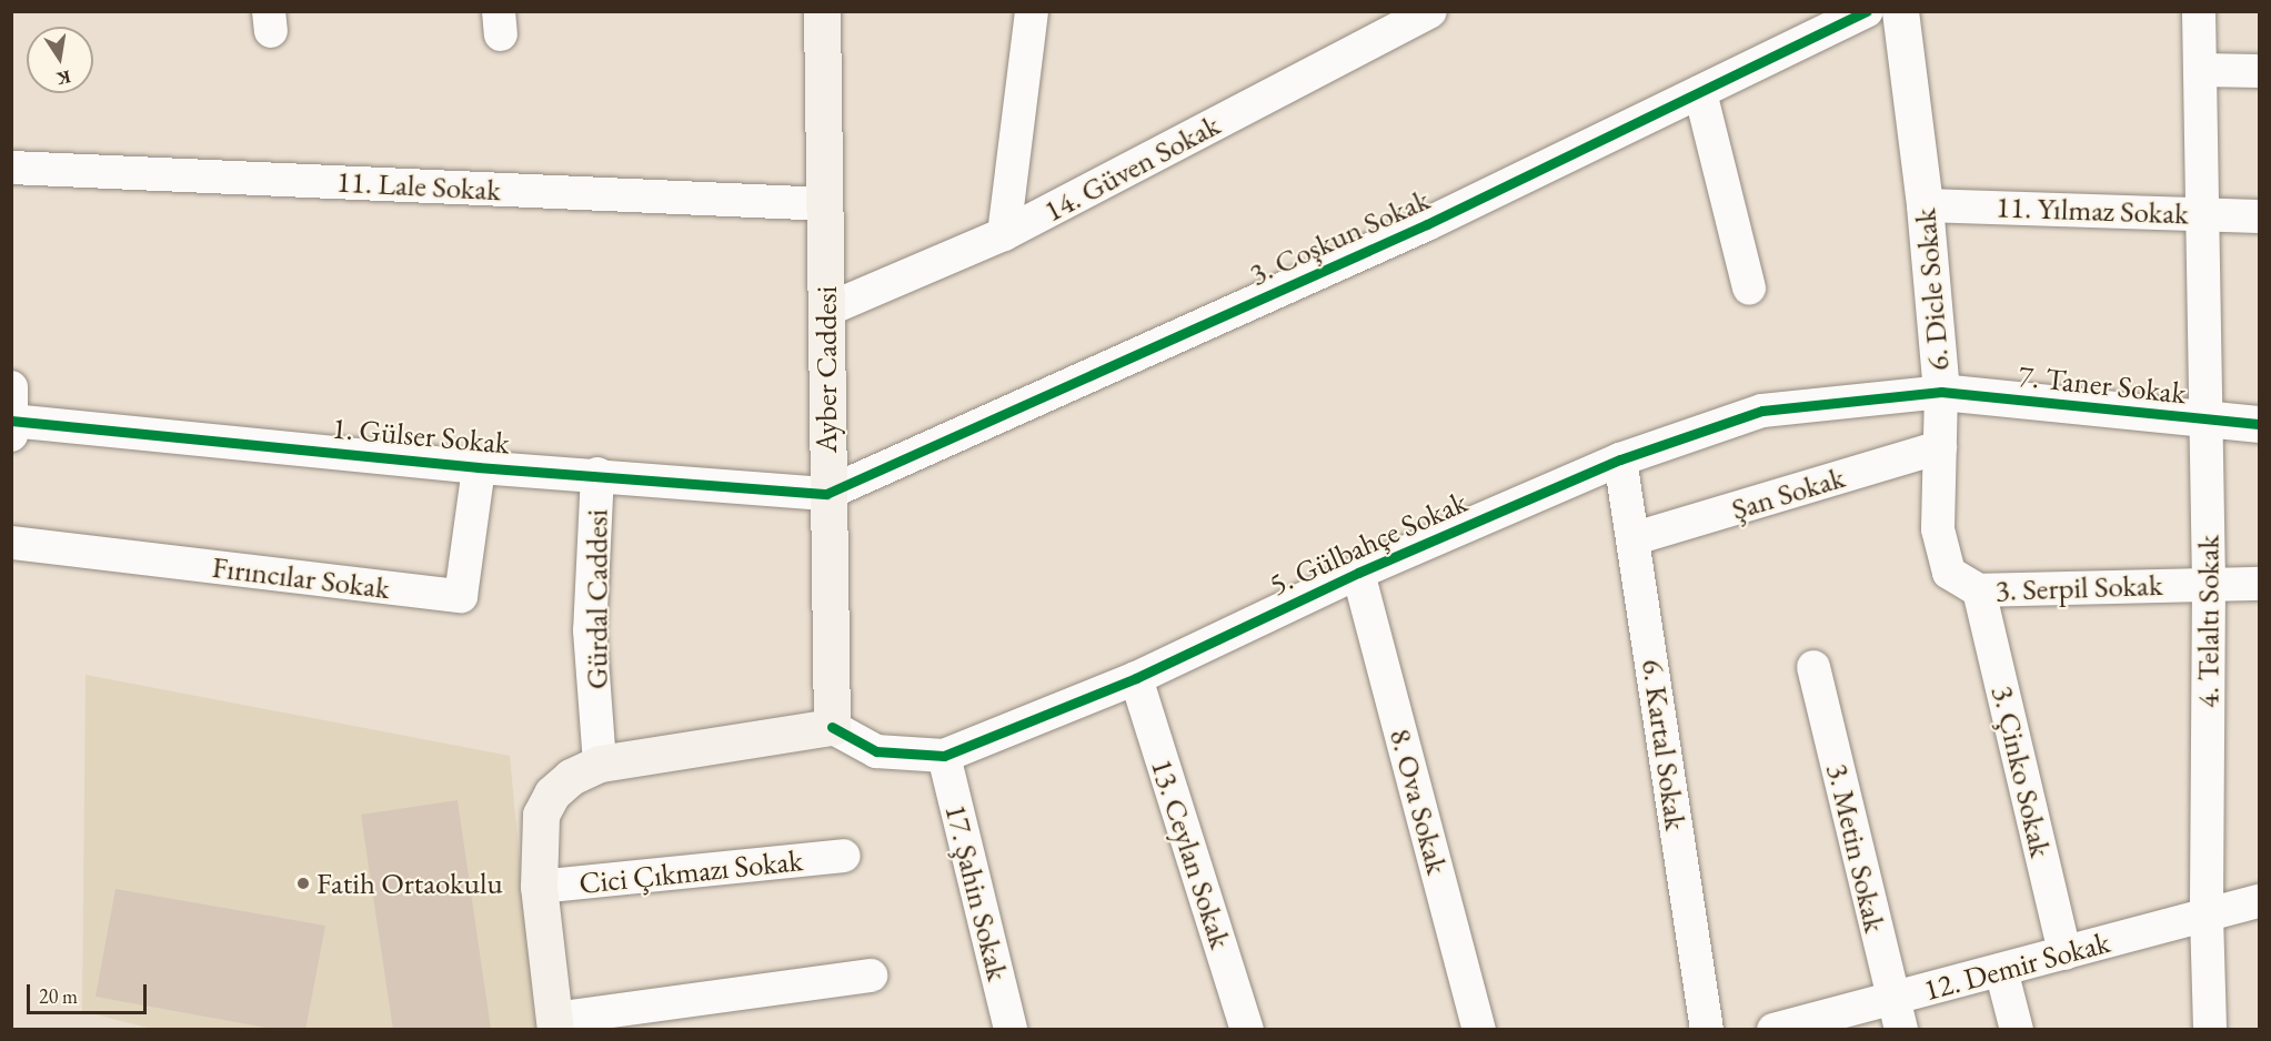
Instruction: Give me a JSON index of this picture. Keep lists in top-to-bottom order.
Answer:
{
  "streets": {
    "main road": ["Ayber Caddesi"],
    "street": [
      "14. Güven Sokak",
      "11. Lale Sokak",
      "11. Yılmaz Sokak",
      "3. Coşkun Sokak",
      "6. Dicle Sokak",
      "7. Taner Sokak",
      "1. Gülser Sokak",
      "Şan Sokak",
      "5. Gülbahçe Sokak",
      "Fırıncılar Sokak",
      "3. Serpil Sokak",
      "Gürdal Caddesi",
      "4. Telaltı Sokak",
      "6. Kartal Sokak",
      "3. Çinko Sokak",
      "8. Ova Sokak",
      "3. Metin Sokak",
      "13. Ceylan Sokak",
      "Cici Çıkmazı Sokak",
      "17. Şahin Sokak",
      "12. Demir Sokak"
    ]
  },
  "crossings": [
    ["14. Güven Sokak", "Ayber Caddesi"],
    ["11. Lale Sokak", "Ayber Caddesi"],
    ["11. Yılmaz Sokak", "6. Dicle Sokak"],
    ["11. Yılmaz Sokak", "4. Telaltı Sokak"],
    ["3. Coşkun Sokak", "Ayber Caddesi"],
    ["3. Coşkun Sokak", "1. Gülser Sokak"],
    ["6. Dicle Sokak", "7. Taner Sokak"],
    ["6. Dicle Sokak", "Şan Sokak"],
    ["6. Dicle Sokak", "5. Gülbahçe Sokak"],
    ["6. Dicle Sokak", "3. Serpil Sokak"],
    ["6. Dicle Sokak", "3. Çinko Sokak"],
    ["Ayber Caddesi", "1. Gülser Sokak"],
    ["Ayber Caddesi", "5. Gülbahçe Sokak"],
    ["7. Taner Sokak", "5. Gülbahçe Sokak"],
    ["7. Taner Sokak", "4. Telaltı Sokak"],
    ["1. Gülser Sokak", "Fırıncılar Sokak"],
    ["1. Gülser Sokak", "Gürdal Caddesi"],
    ["Şan Sokak", "6. Kartal Sokak"],
    ["5. Gülbahçe Sokak", "6. Kartal Sokak"],
    ["5. Gülbahçe Sokak", "8. Ova Sokak"],
    ["5. Gülbahçe Sokak", "13. Ceylan Sokak"],
    ["5. Gülbahçe Sokak", "17. Şahin Sokak"],
    ["3. Serpil Sokak", "4. Telaltı Sokak"],
    ["3. Serpil Sokak", "3. Çinko Sokak"],
    ["4. Telaltı Sokak", "12. Demir Sokak"],
    ["3. Çinko Sokak", "12. Demir Sokak"],
    ["3. Metin Sokak", "12. Demir Sokak"]
  ],
  "places": ["Fatih Ortaokulu"],
  "scale_bar": "20 m",
  "north": "bottom"
}
